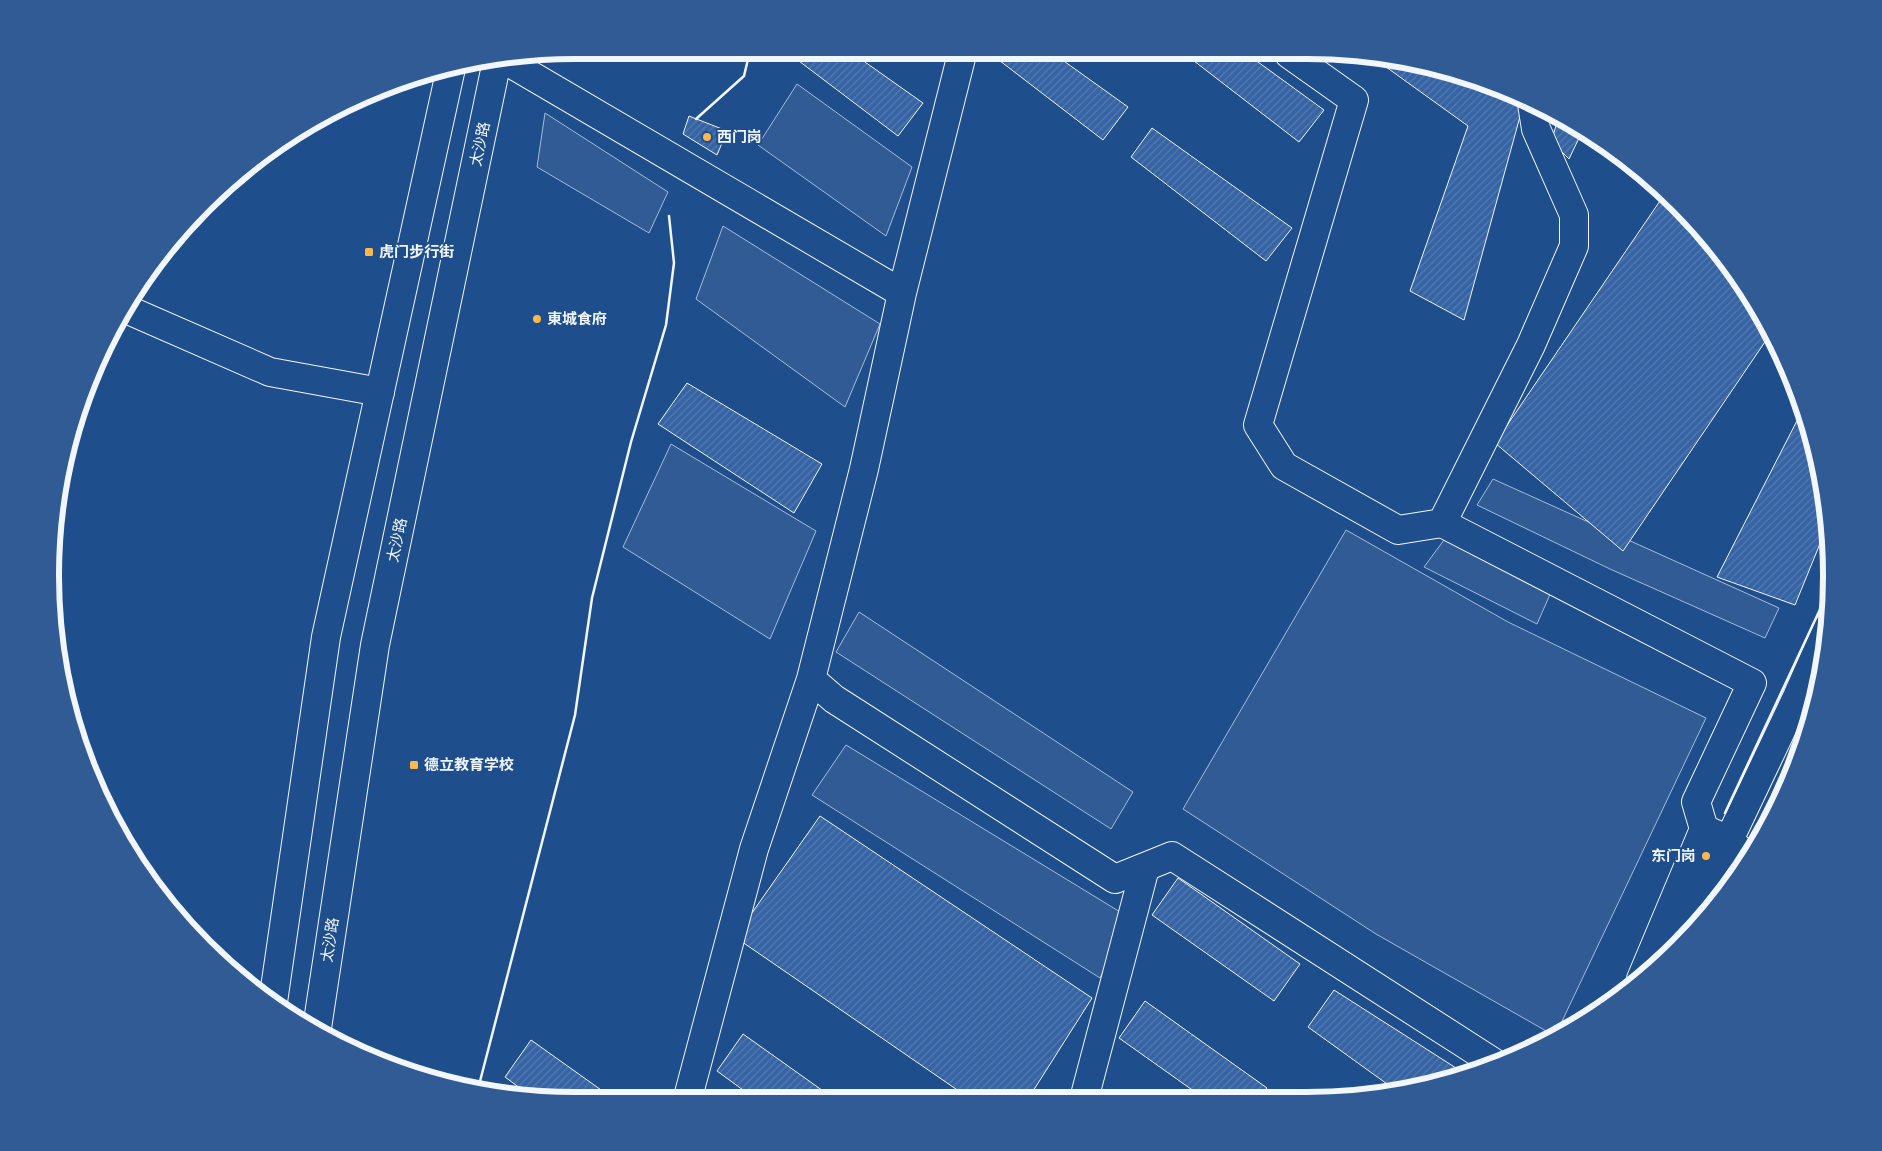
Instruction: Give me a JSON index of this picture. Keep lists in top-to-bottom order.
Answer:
{
  "streets": {
    "street": ["太沙路"]
  },
  "places": {
    "other": ["西门岗", "東城食府", "东门岗"],
    "transit": ["虎门步行街", "德立教育学校"]
  }
}
